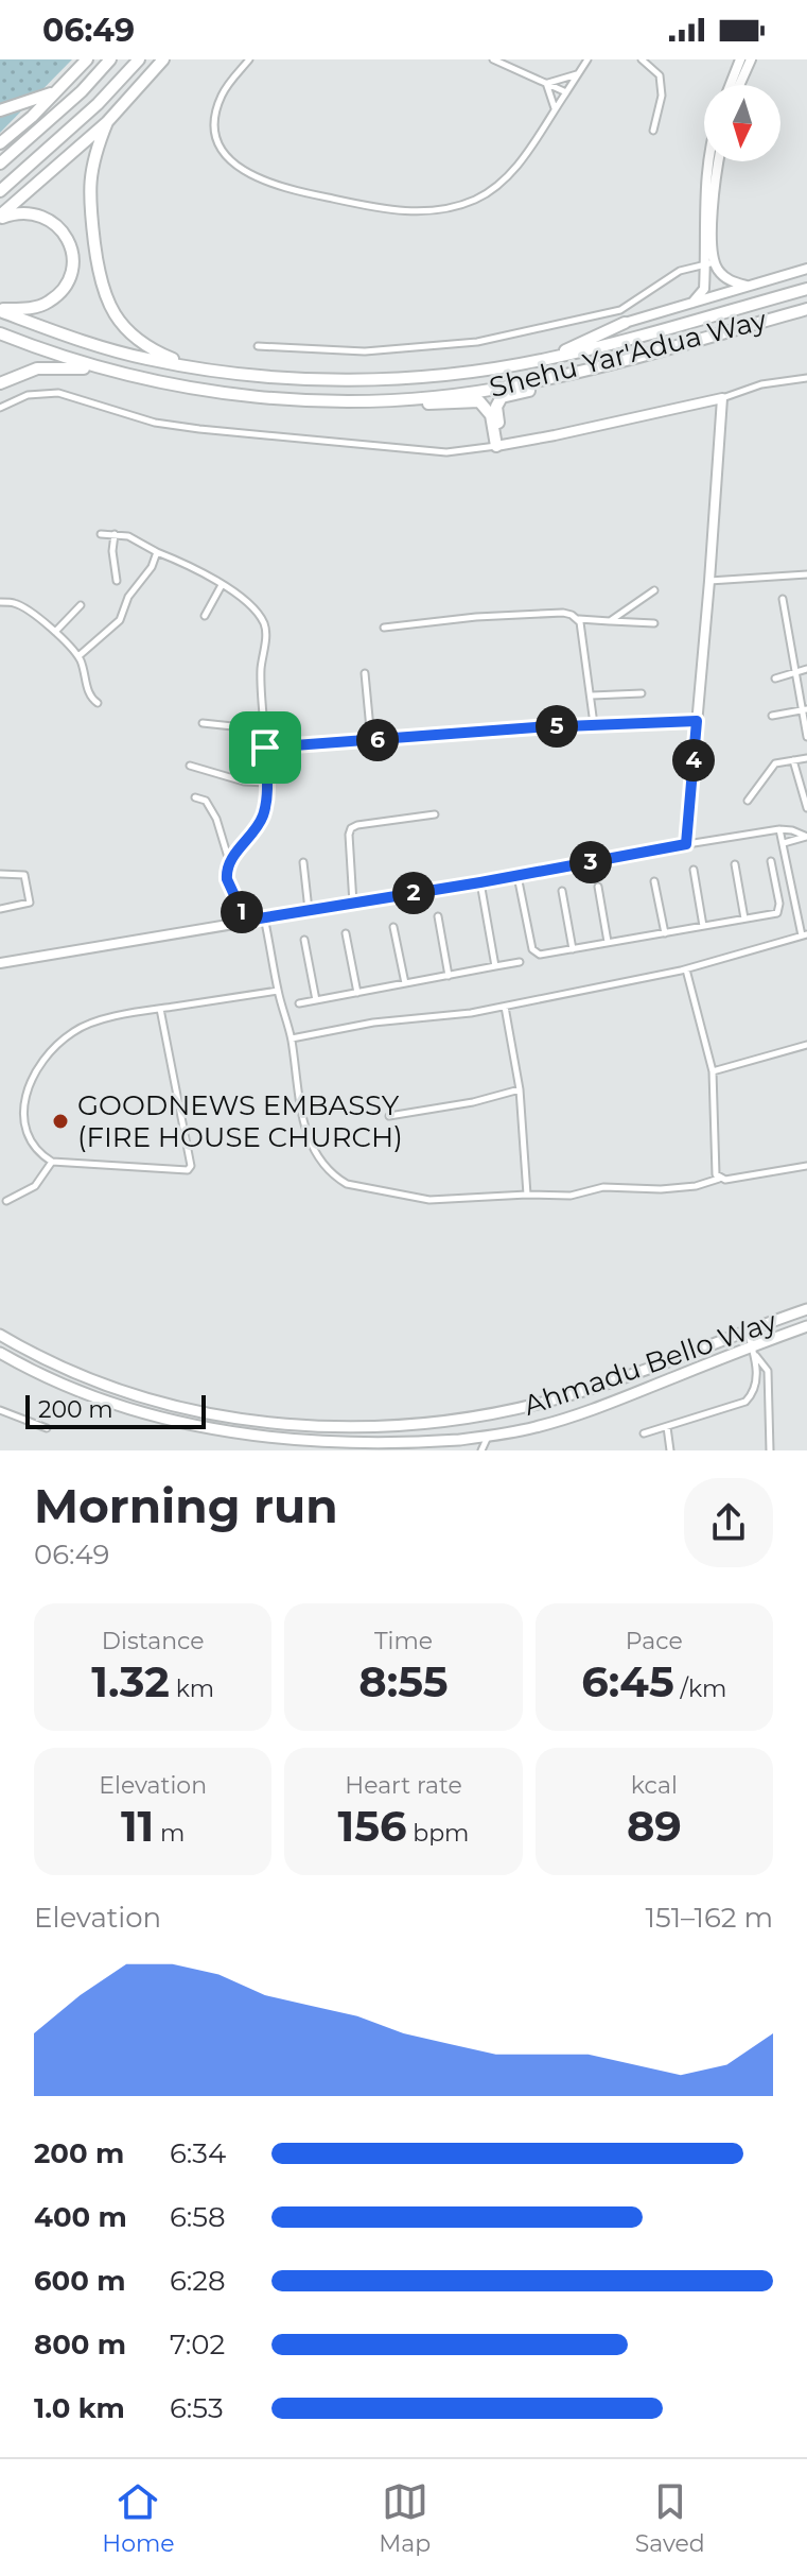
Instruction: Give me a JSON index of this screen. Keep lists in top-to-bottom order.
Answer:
{
  "streets": {
    "highway": ["Shehu Yar'Adua Way"],
    "main road": ["Ahmadu Bello Way"]
  },
  "places": ["GOODNEWS EMBASSY (FIRE HOUSE CHURCH)"],
  "scale_bar": "200 m",
  "north": "bottom",
  "page": {
    "status": "06:49",
    "pins": [
      "5",
      "6",
      "4",
      "3",
      "2",
      "1"
    ],
    "scale": "200 m",
    "heading": ["Morning run", "06:49"],
    "stats": [
      ["Distance", "1.32 km"],
      ["Time", "8:55"],
      ["Pace", "6:45 /km"],
      ["Elevation", "11 m"],
      ["Heart rate", "156 bpm"],
      ["kcal", "89"]
    ],
    "chart": ["Elevation", "151–162 m"],
    "list": [
      {
        "name": "200 m",
        "note": "6:34"
      },
      {
        "name": "400 m",
        "note": "6:58"
      },
      {
        "name": "600 m",
        "note": "6:28"
      },
      {
        "name": "800 m",
        "note": "7:02"
      },
      {
        "name": "1.0 km",
        "note": "6:53"
      }
    ],
    "tabs": ["Home", "Map", "Saved"]
  }
}
